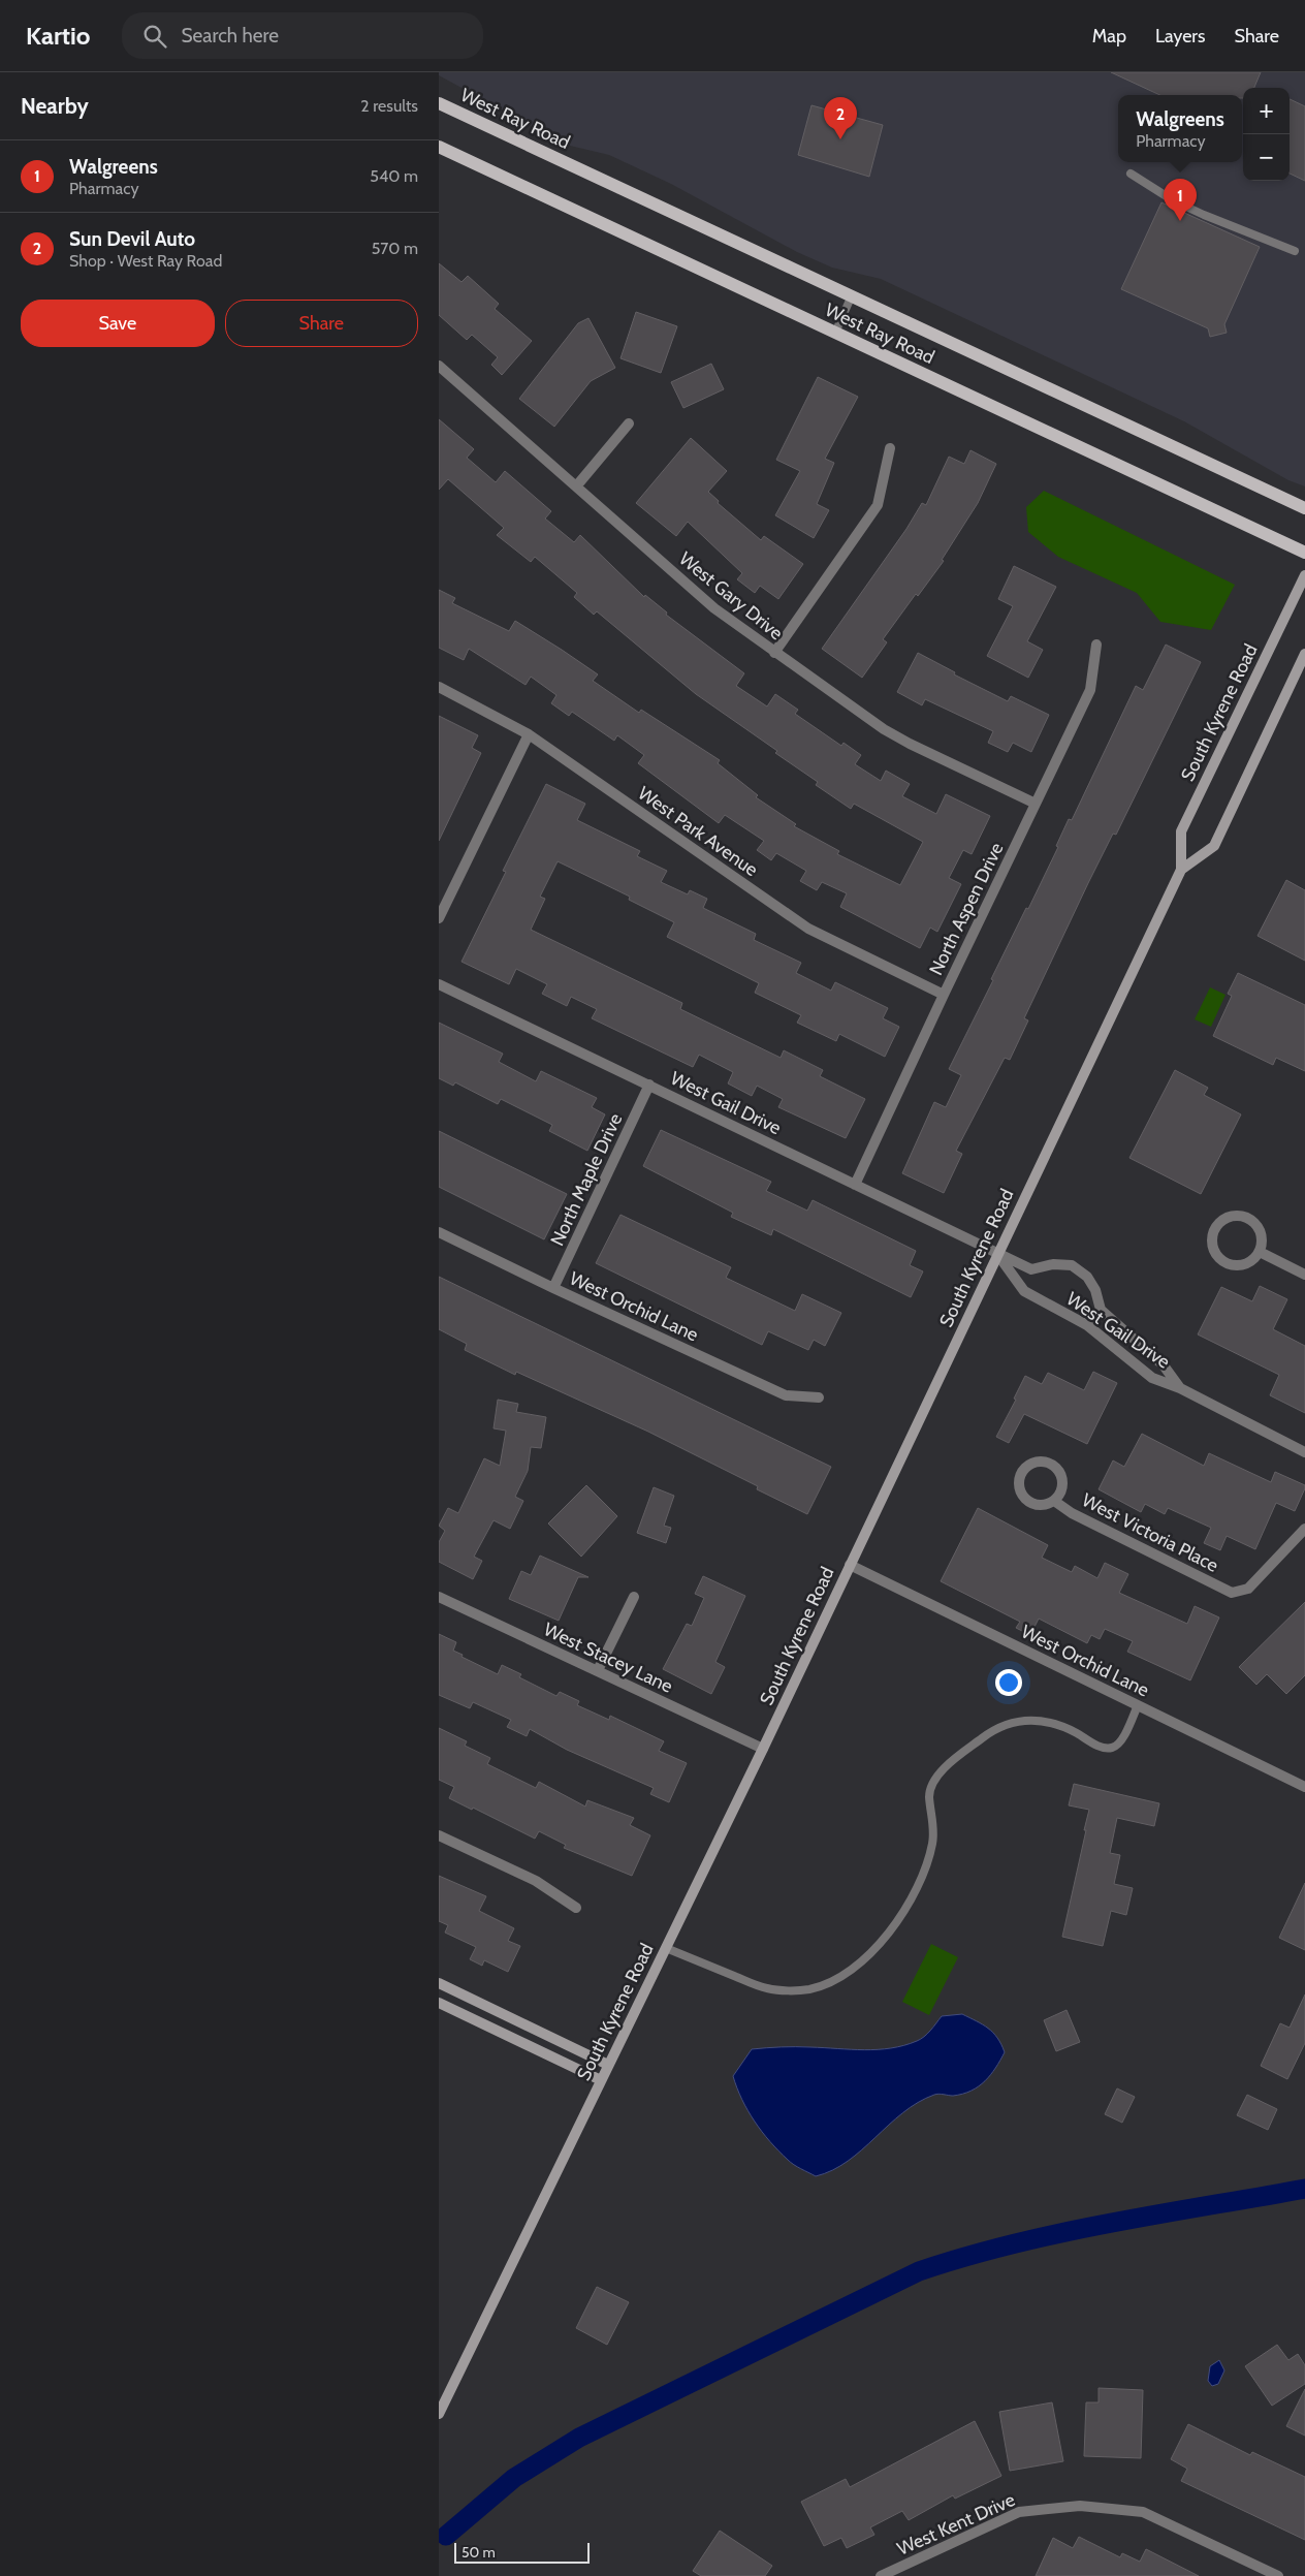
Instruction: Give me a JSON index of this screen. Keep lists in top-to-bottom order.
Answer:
{
  "streets": {
    "main road": ["West Ray Road", "South Kyrene Road"],
    "street": [
      "West Gary Drive",
      "West Park Avenue",
      "North Aspen Drive",
      "West Gail Drive",
      "North Maple Drive",
      "West Orchid Lane",
      "West Victoria Place",
      "West Stacey Lane",
      "West Kent Drive"
    ]
  },
  "crossings": [
    ["West Gary Drive", "North Aspen Drive"],
    ["South Kyrene Road", "West Gail Drive"],
    ["South Kyrene Road", "West Orchid Lane"],
    ["South Kyrene Road", "West Stacey Lane"],
    ["West Park Avenue", "North Aspen Drive"],
    ["North Aspen Drive", "West Gail Drive"],
    ["West Gail Drive", "North Maple Drive"],
    ["North Maple Drive", "West Orchid Lane"]
  ],
  "scale_bar": "50 m",
  "page": {
    "header": "Kartio",
    "search": "Search here",
    "nav": ["Map", "Layers", "Share"],
    "heading": ["Nearby", "2 results"],
    "map_buttons": ["+", "−"],
    "popup": ["Walgreens", "Pharmacy"],
    "pins": ["2", "1"],
    "list": [
      {
        "mark": "1",
        "name": "Walgreens",
        "note": "Pharmacy",
        "value": "540 m"
      },
      {
        "mark": "2",
        "name": "Sun Devil Auto",
        "note": "Shop · West Ray Road",
        "value": "570 m"
      }
    ],
    "buttons": ["Save", "Share"],
    "scale": "50 m"
  }
}
